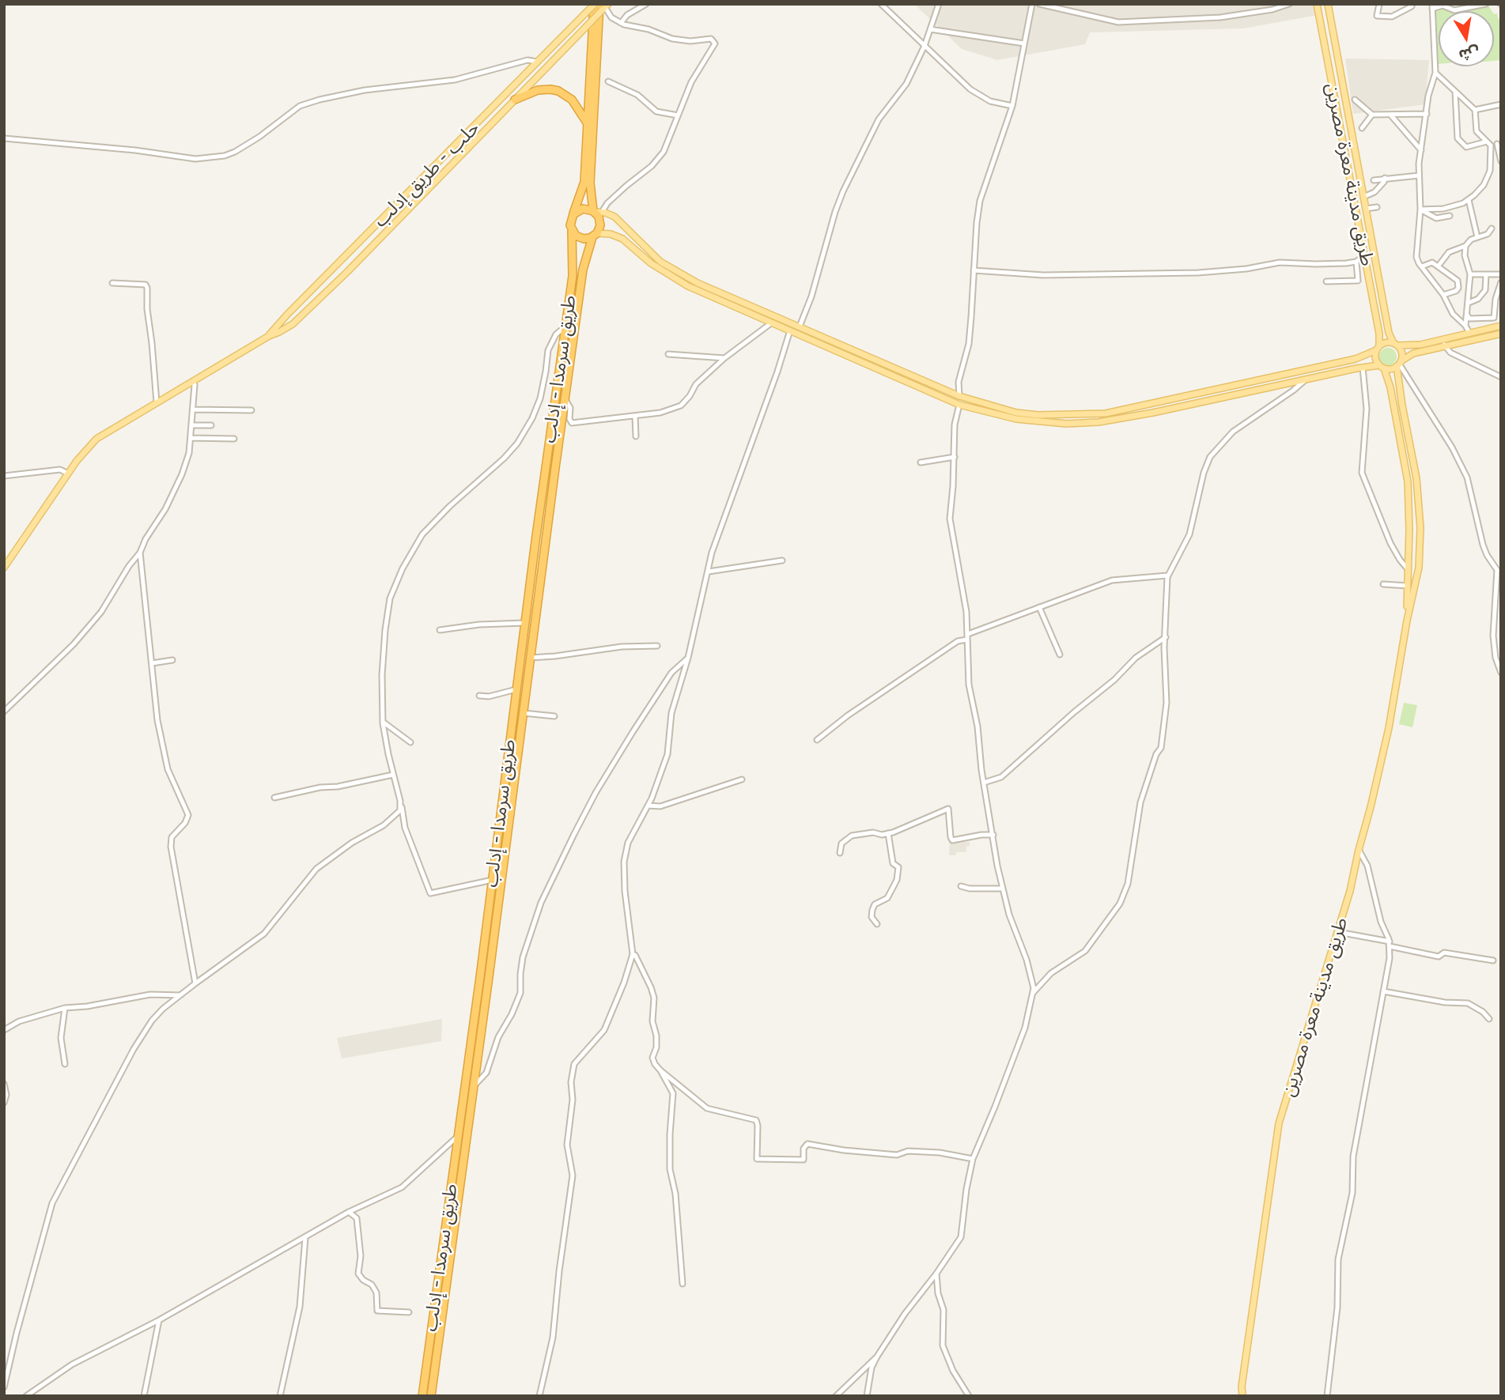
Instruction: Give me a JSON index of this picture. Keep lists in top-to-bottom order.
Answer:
{
  "streets": {
    "highway": ["طريق سرمدا - إدلب"],
    "main road": ["حلب - طريق إدلب", "طريق مدينة معرة مصرين"]
  },
  "north": "bottom"
}
